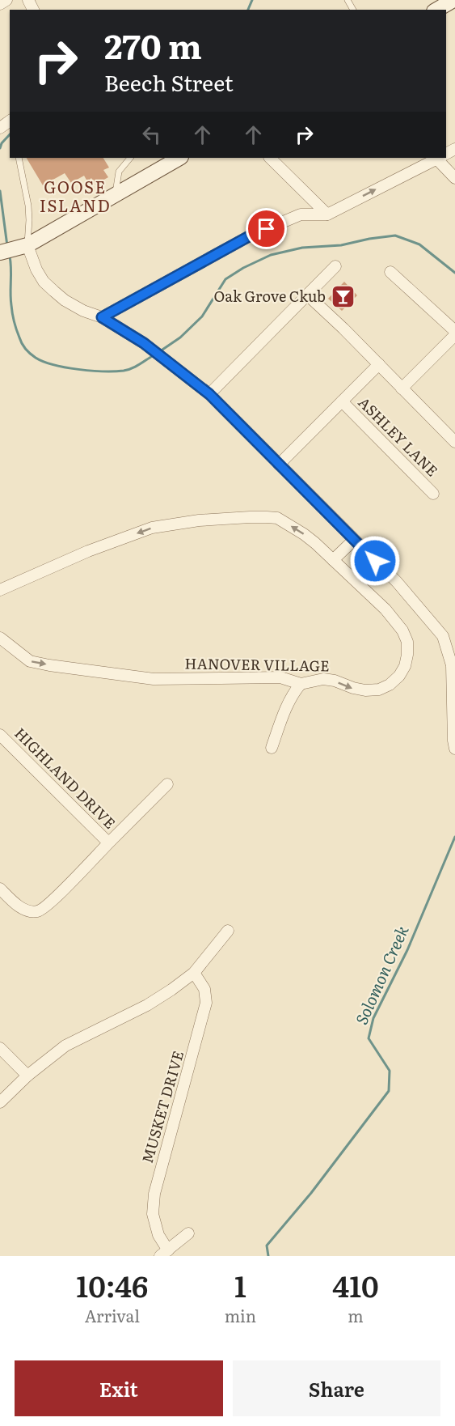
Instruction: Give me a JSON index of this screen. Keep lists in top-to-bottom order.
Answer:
{
  "streets": {
    "street": [
      "ASHLEY LANE",
      "HANOVER VILLAGE",
      "HIGHLAND DRIVE",
      "MUSKET DRIVE"
    ]
  },
  "districts": ["GOOSE ISLAND"],
  "water": ["Solomon Creek"],
  "places": {
    "bar": ["Oak Grove Ckub"]
  },
  "page": {
    "turn": ["270 m", "Beech Street"],
    "eta": [
      "10:46",
      "Arrival",
      "1",
      "min",
      "410",
      "m"
    ],
    "buttons": ["Exit", "Share"]
  }
}
